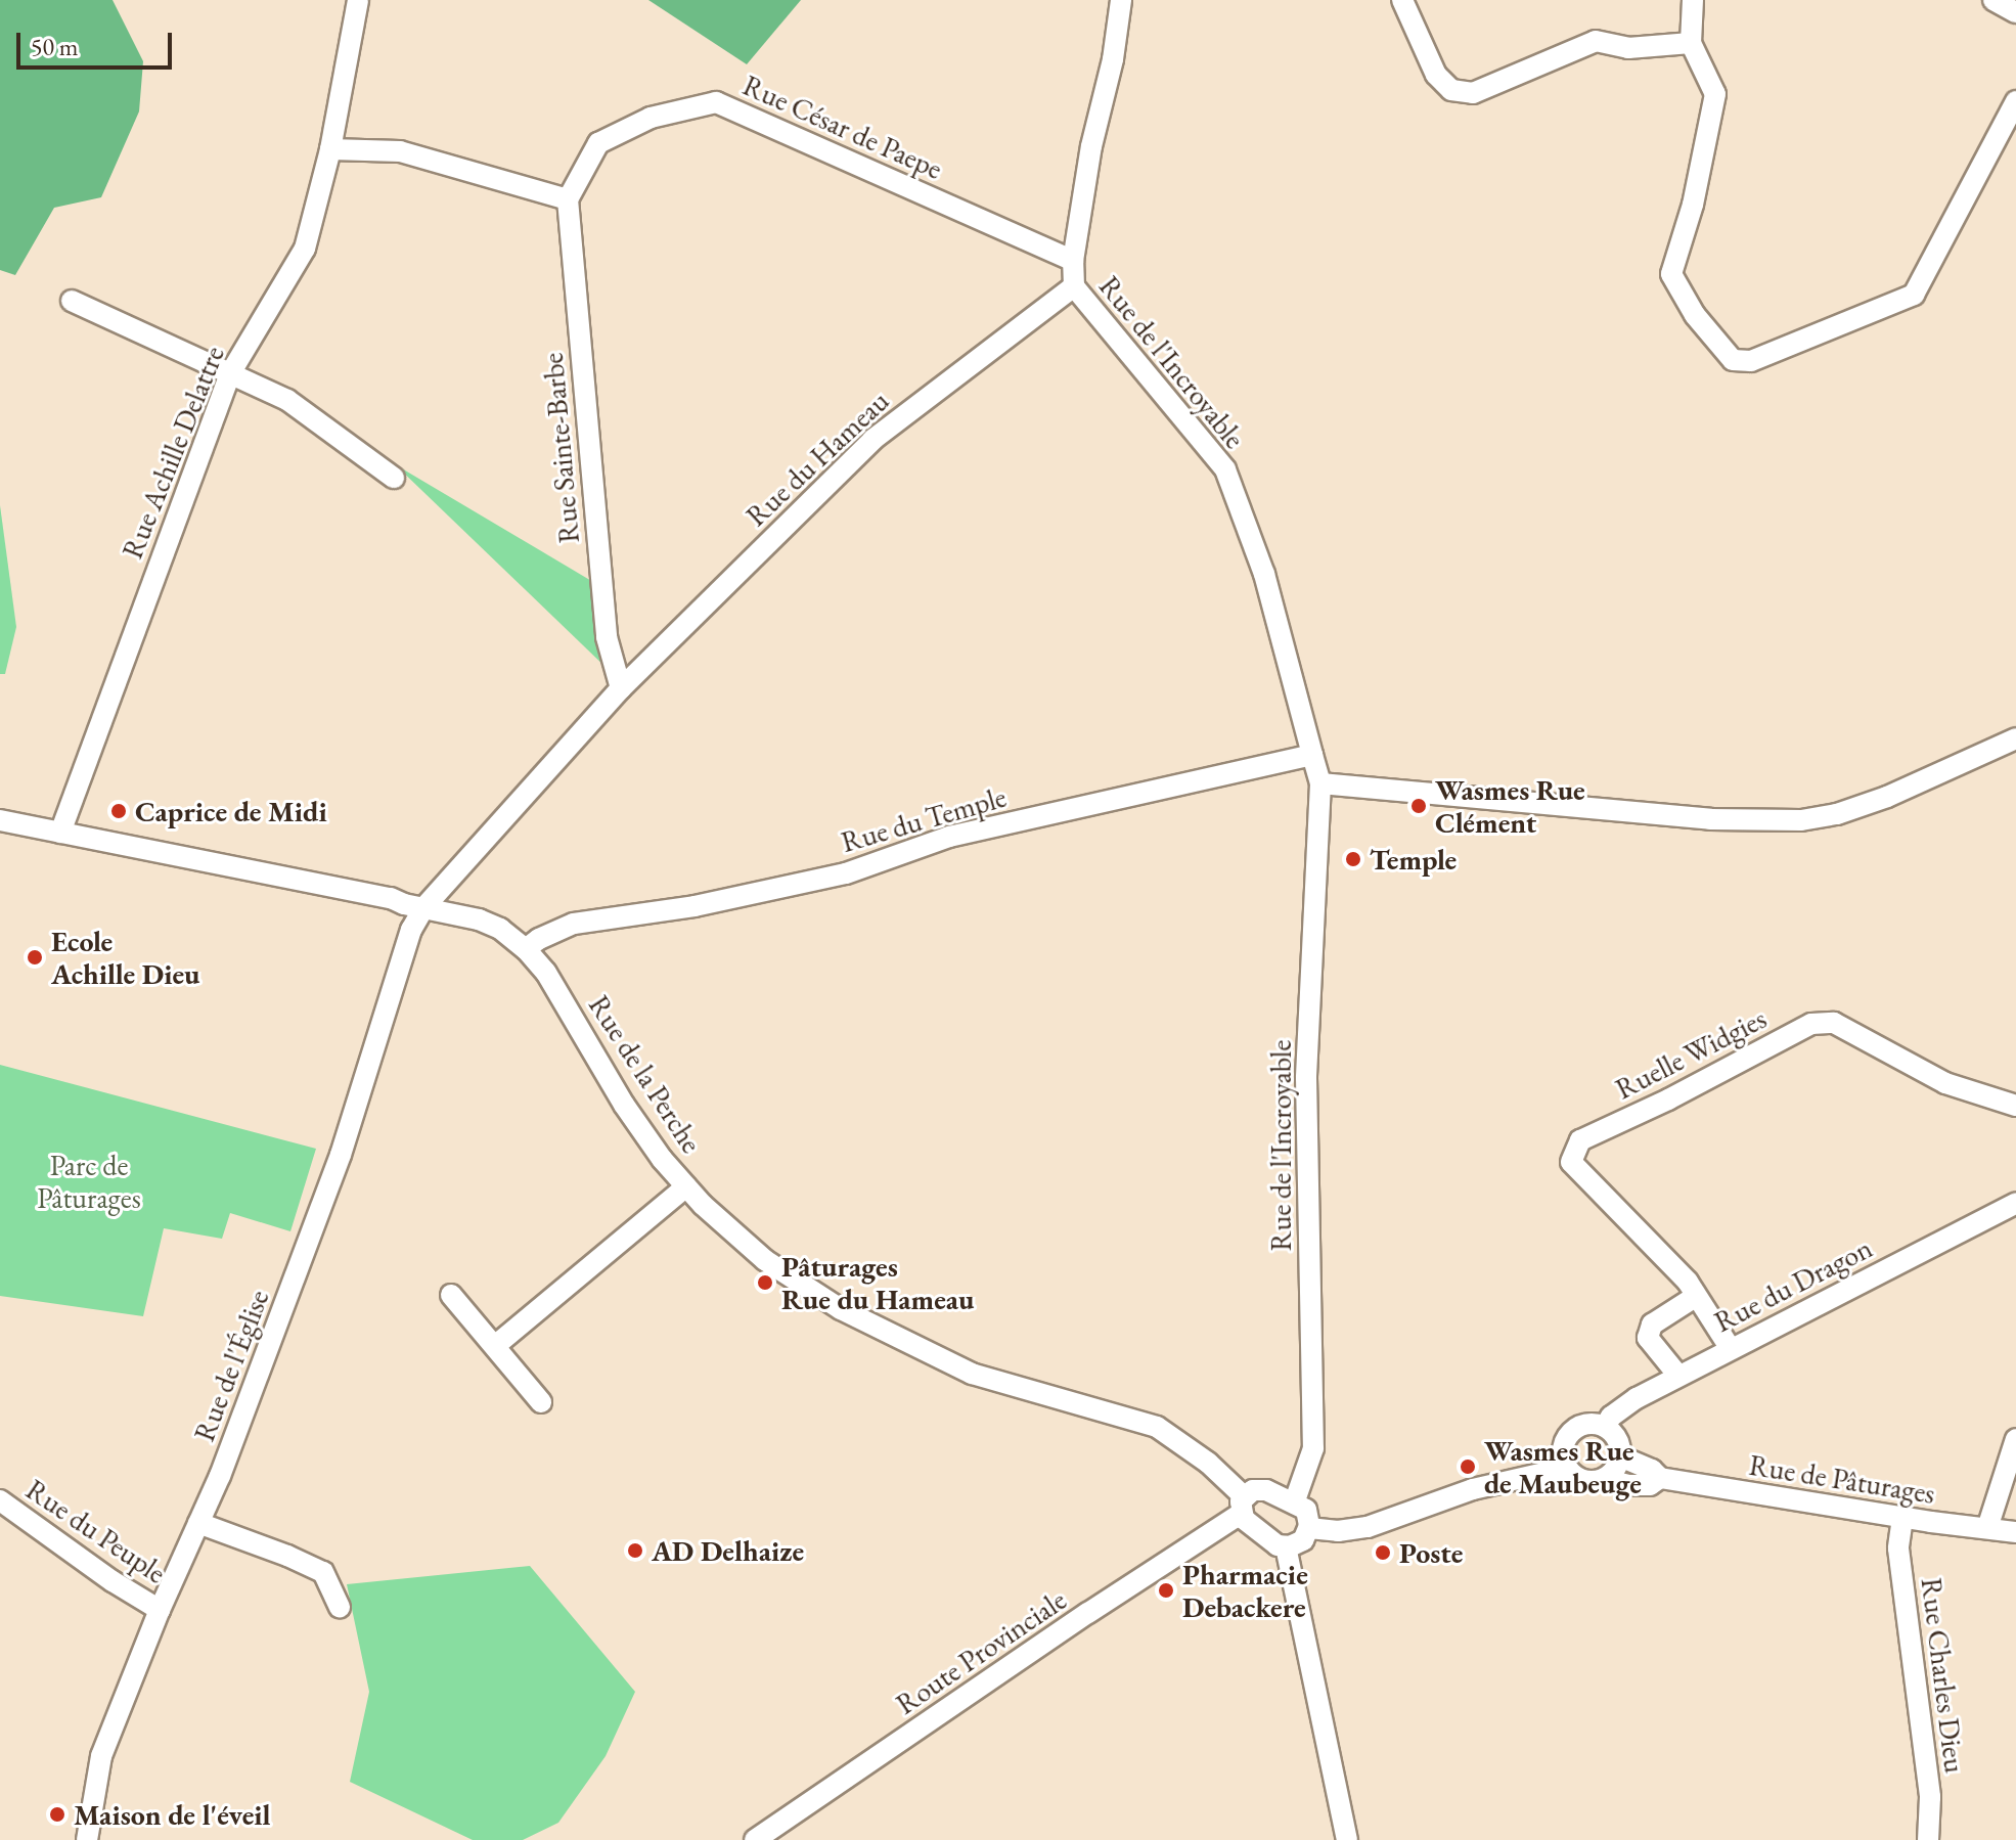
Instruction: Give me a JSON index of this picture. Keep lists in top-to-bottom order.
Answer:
{
  "streets": {
    "street": [
      "Rue César de Paepe",
      "Rue de l'Incroyable",
      "Rue Sainte-Barbe",
      "Rue Achille Delattre",
      "Rue du Hameau",
      "Rue du Temple",
      "Ruelle Widgies",
      "Rue de la Perche",
      "Rue du Dragon",
      "Rue de l'Église",
      "Rue de Pâturages",
      "Rue du Peuple",
      "Route Provinciale",
      "Rue Charles Dieu"
    ]
  },
  "crossings": [
    ["Rue César de Paepe", "Rue Sainte-Barbe"],
    ["Rue de l'Incroyable", "Rue du Hameau"],
    ["Rue de l'Incroyable", "Rue du Temple"],
    ["Rue Sainte-Barbe", "Rue du Hameau"],
    ["Rue Achille Delattre", "Rue de la Perche"],
    ["Rue du Hameau", "Rue de la Perche"],
    ["Rue du Hameau", "Rue de l'Église"],
    ["Rue du Temple", "Rue de la Perche"],
    ["Ruelle Widgies", "Rue du Dragon"],
    ["Rue de la Perche", "Rue de l'Église"],
    ["Rue de la Perche", "Route Provinciale"],
    ["Rue du Dragon", "Rue de Pâturages"],
    ["Rue de l'Église", "Rue du Peuple"],
    ["Rue de Pâturages", "Rue Charles Dieu"]
  ],
  "parks": ["Parc de Pâturages"],
  "places": [
    "Wasmes Rue Clément",
    "Caprice de Midi",
    "Temple",
    "Ecole Achille Dieu",
    "Pâturages Rue du Hameau",
    "Wasmes Rue de Maubeuge",
    "AD Delhaize",
    "Poste",
    "Pharmacie Debackere",
    "Maison de l'éveil"
  ],
  "scale_bar": "50 m"
}
